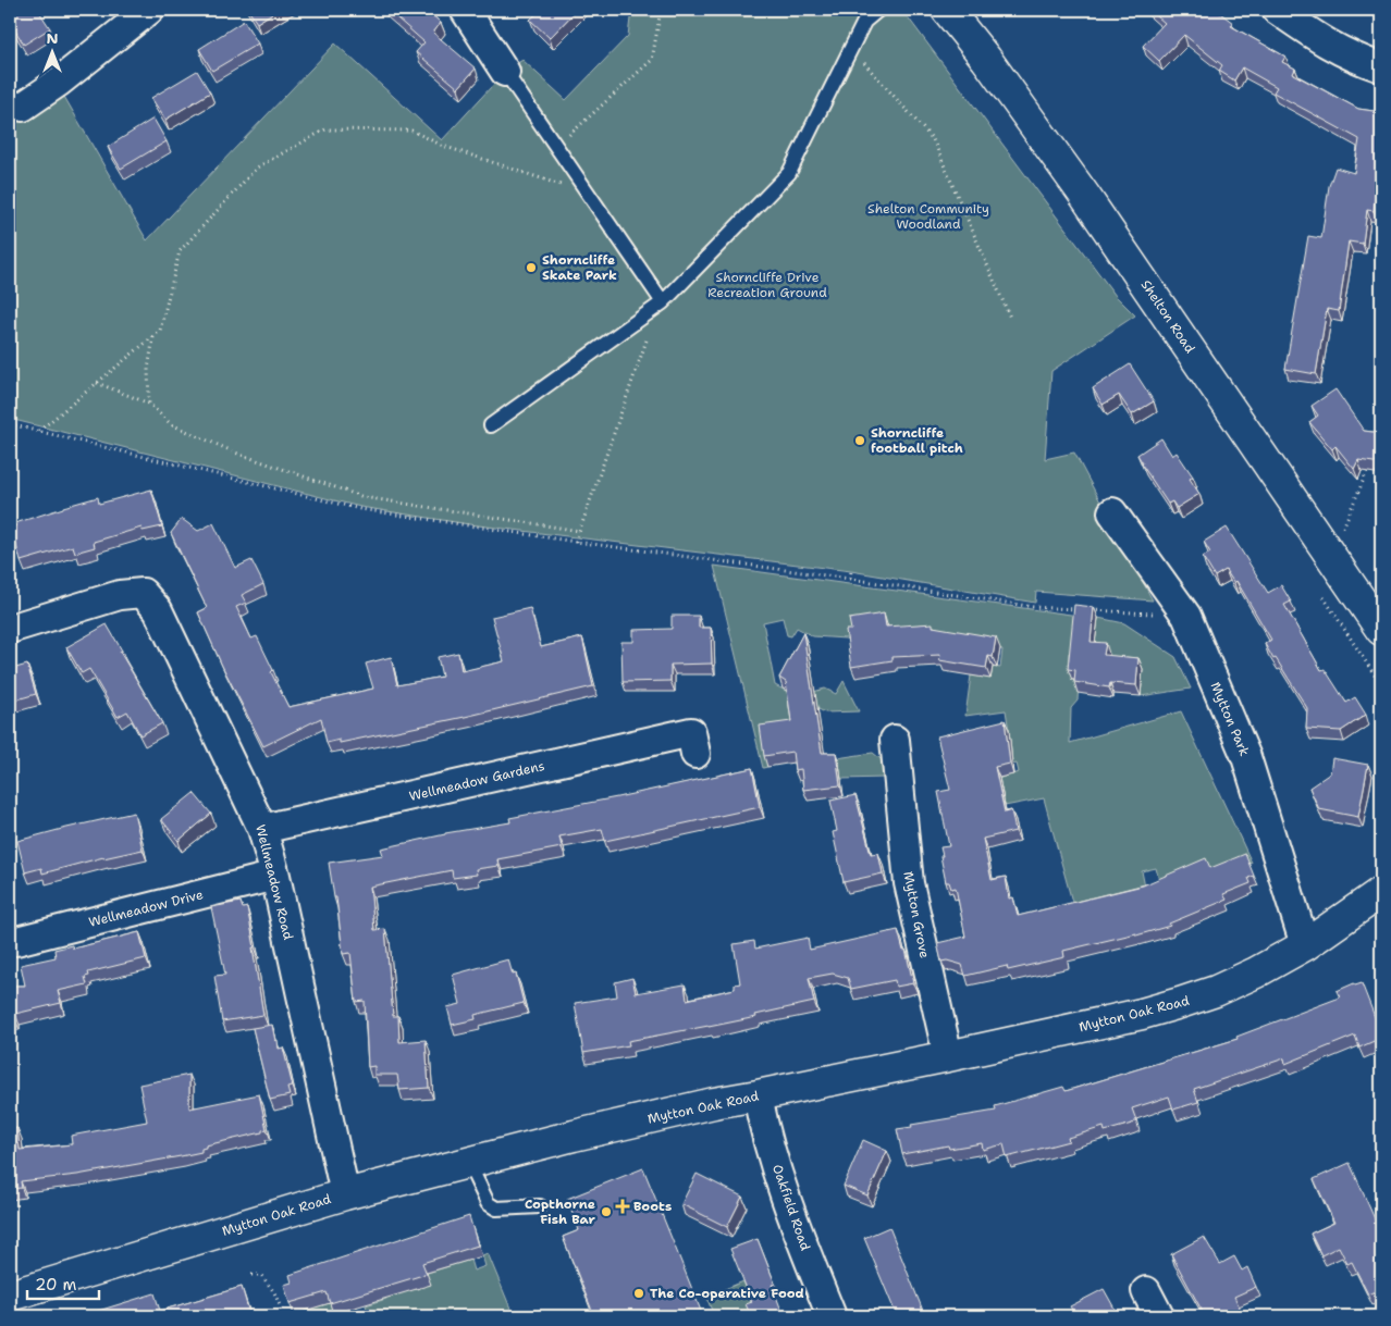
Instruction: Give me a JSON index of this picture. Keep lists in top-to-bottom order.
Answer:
{
  "streets": {
    "main road": ["Shelton Road", "Mytton Oak Road"],
    "street": [
      "Mytton Park",
      "Wellmeadow Gardens",
      "Wellmeadow Road",
      "Wellmeadow Drive",
      "Mytton Grove",
      "Oakfield Road"
    ]
  },
  "crossings": [
    ["Mytton Park", "Mytton Oak Road"],
    ["Wellmeadow Gardens", "Wellmeadow Road"],
    ["Wellmeadow Road", "Wellmeadow Drive"],
    ["Wellmeadow Road", "Mytton Oak Road"],
    ["Mytton Grove", "Mytton Oak Road"],
    ["Mytton Oak Road", "Oakfield Road"]
  ],
  "parks": ["Shelton Community Woodland", "Shorncliffe Drive Recreation Ground"],
  "places": {
    "other": [
      "Shorncliffe Skate Park",
      "Shorncliffe football pitch",
      "Copthorne Fish Bar",
      "The Co-operative Food"
    ],
    "health": ["Boots"]
  },
  "scale_bar": "20 m",
  "north": "top"
}
